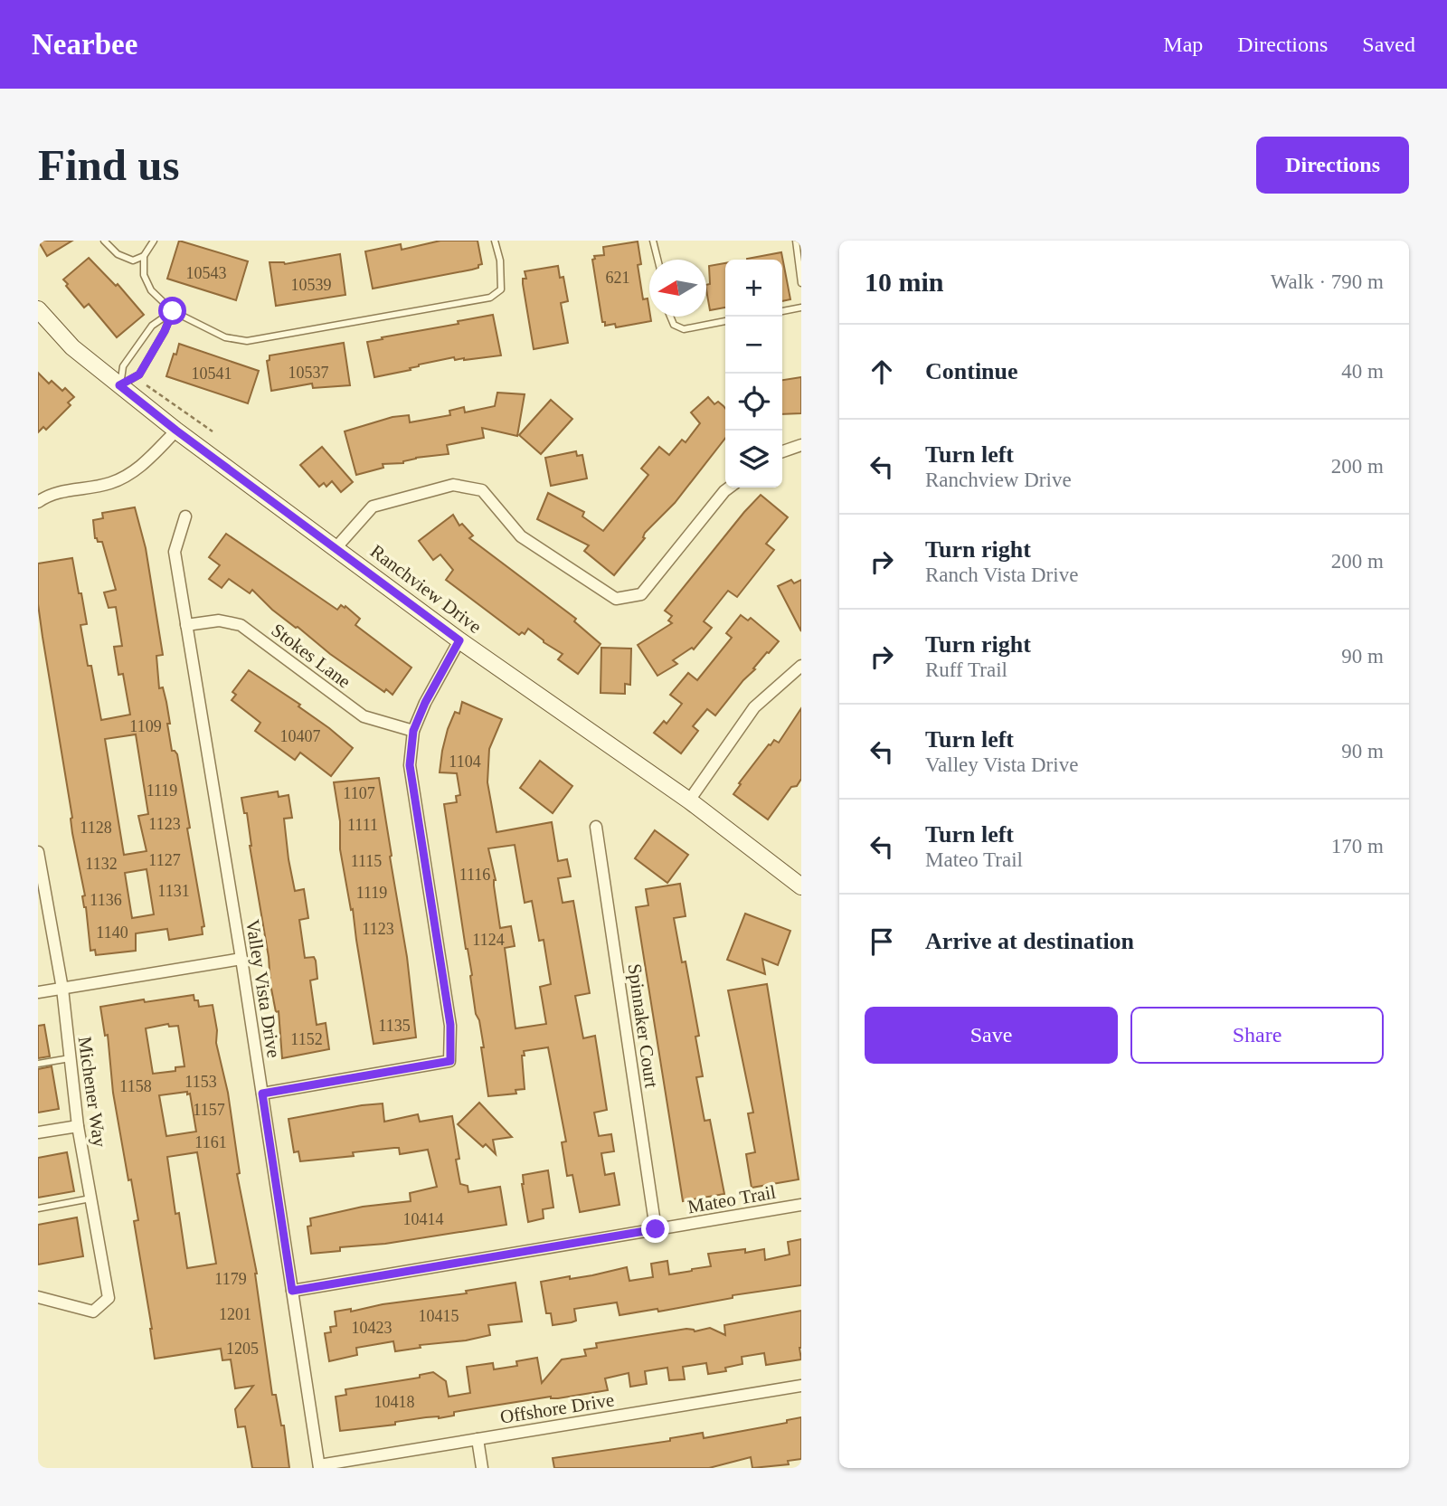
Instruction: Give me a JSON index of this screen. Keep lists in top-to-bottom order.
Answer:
{
  "streets": {
    "street": [
      "Ranchview Drive",
      "Stokes Lane",
      "Valley Vista Drive",
      "Spinnaker Court",
      "Michener Way",
      "Mateo Trail",
      "Offshore Drive"
    ]
  },
  "crossings": [
    ["Stokes Lane", "Valley Vista Drive"],
    ["Valley Vista Drive", "Mateo Trail"],
    ["Valley Vista Drive", "Offshore Drive"],
    ["Spinnaker Court", "Mateo Trail"]
  ],
  "house_numbers": [
    "10543",
    "621",
    "10539",
    "10537",
    "10541",
    "1109",
    "10407",
    "1104",
    "1119",
    "1107",
    "1123",
    "1111",
    "1128",
    "1127",
    "1115",
    "1132",
    "1116",
    "1131",
    "1119",
    "1136",
    "1123",
    "1140",
    "1124",
    "1135",
    "1152",
    "1153",
    "1158",
    "1157",
    "1161",
    "10414",
    "1179",
    "1201",
    "10415",
    "10423",
    "1205",
    "10418"
  ],
  "north": "left",
  "page": {
    "header": "Nearbee",
    "nav": ["Map", "Directions", "Saved"],
    "buttons": [
      "Directions",
      ["Save", "Share"]
    ],
    "title": "Find us",
    "heading": ["10 min", "Walk · 790 m"],
    "map_buttons": ["+", "−"],
    "list": [
      ["Continue", "40 m"],
      ["Turn left", "Ranchview Drive", "200 m"],
      ["Turn right", "Ranch Vista Drive", "200 m"],
      ["Turn right", "Ruff Trail", "90 m"],
      ["Turn left", "Valley Vista Drive", "90 m"],
      ["Turn left", "Mateo Trail", "170 m"],
      "Arrive at destination"
    ]
  }
}
